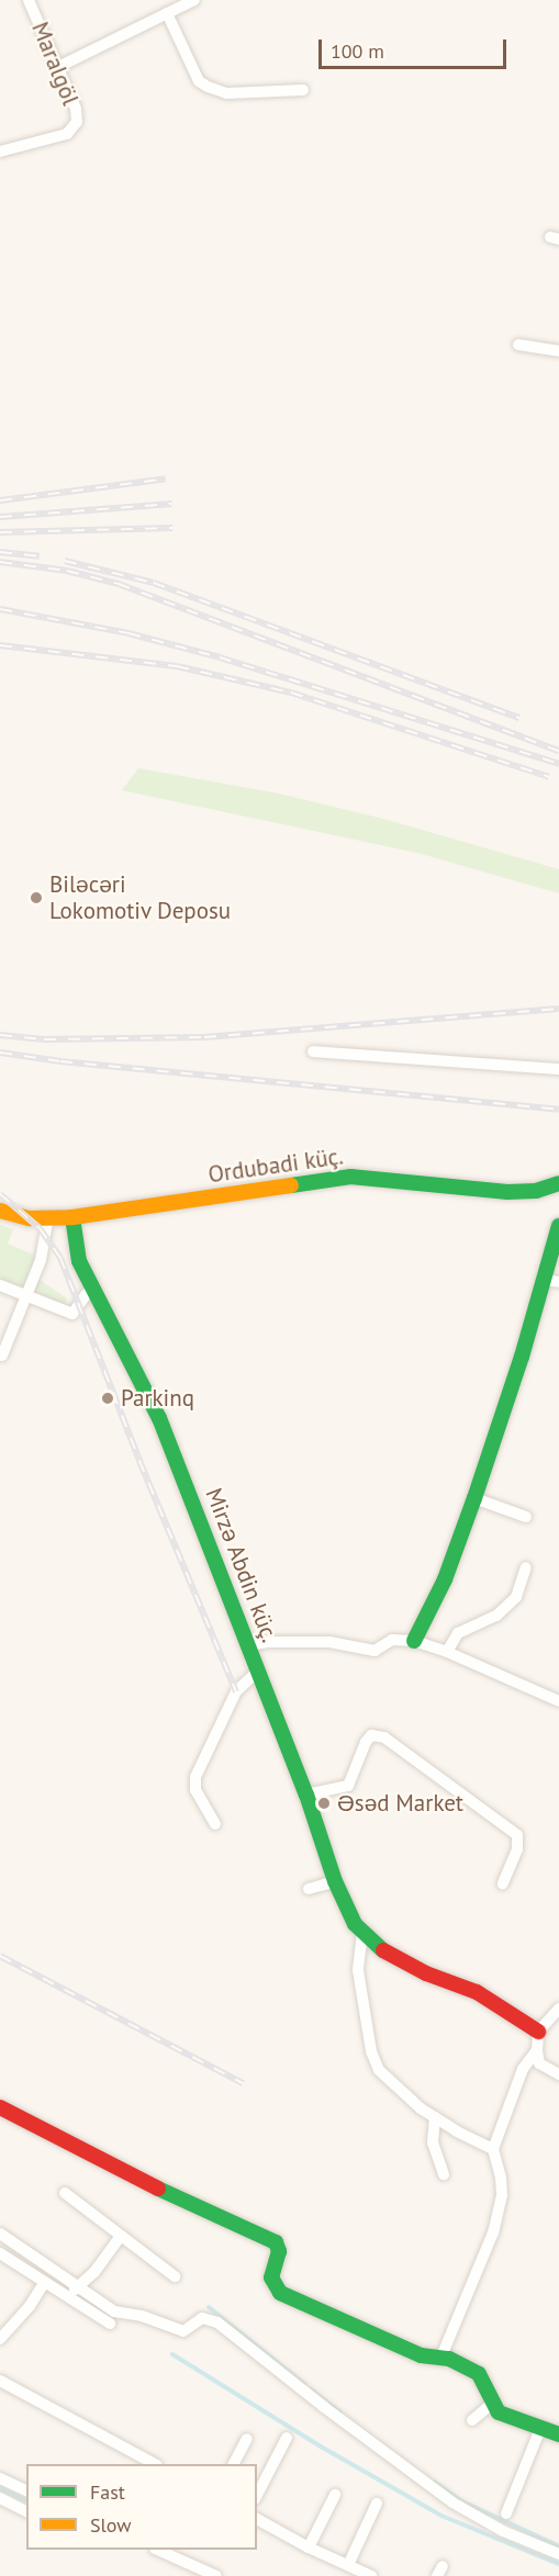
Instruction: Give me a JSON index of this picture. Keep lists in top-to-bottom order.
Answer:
{
  "streets": {
    "street": ["Maralgöl", "Ordubadi küç.", "Mirzə Abdin küç."]
  },
  "crossings": [
    ["Ordubadi küç.", "Mirzə Abdin küç."]
  ],
  "places": ["Biləcəri Lokomotiv Deposu", "Parkinq", "Əsəd Market"],
  "legend": ["Fast", "Slow"],
  "scale_bar": "100 m"
}
